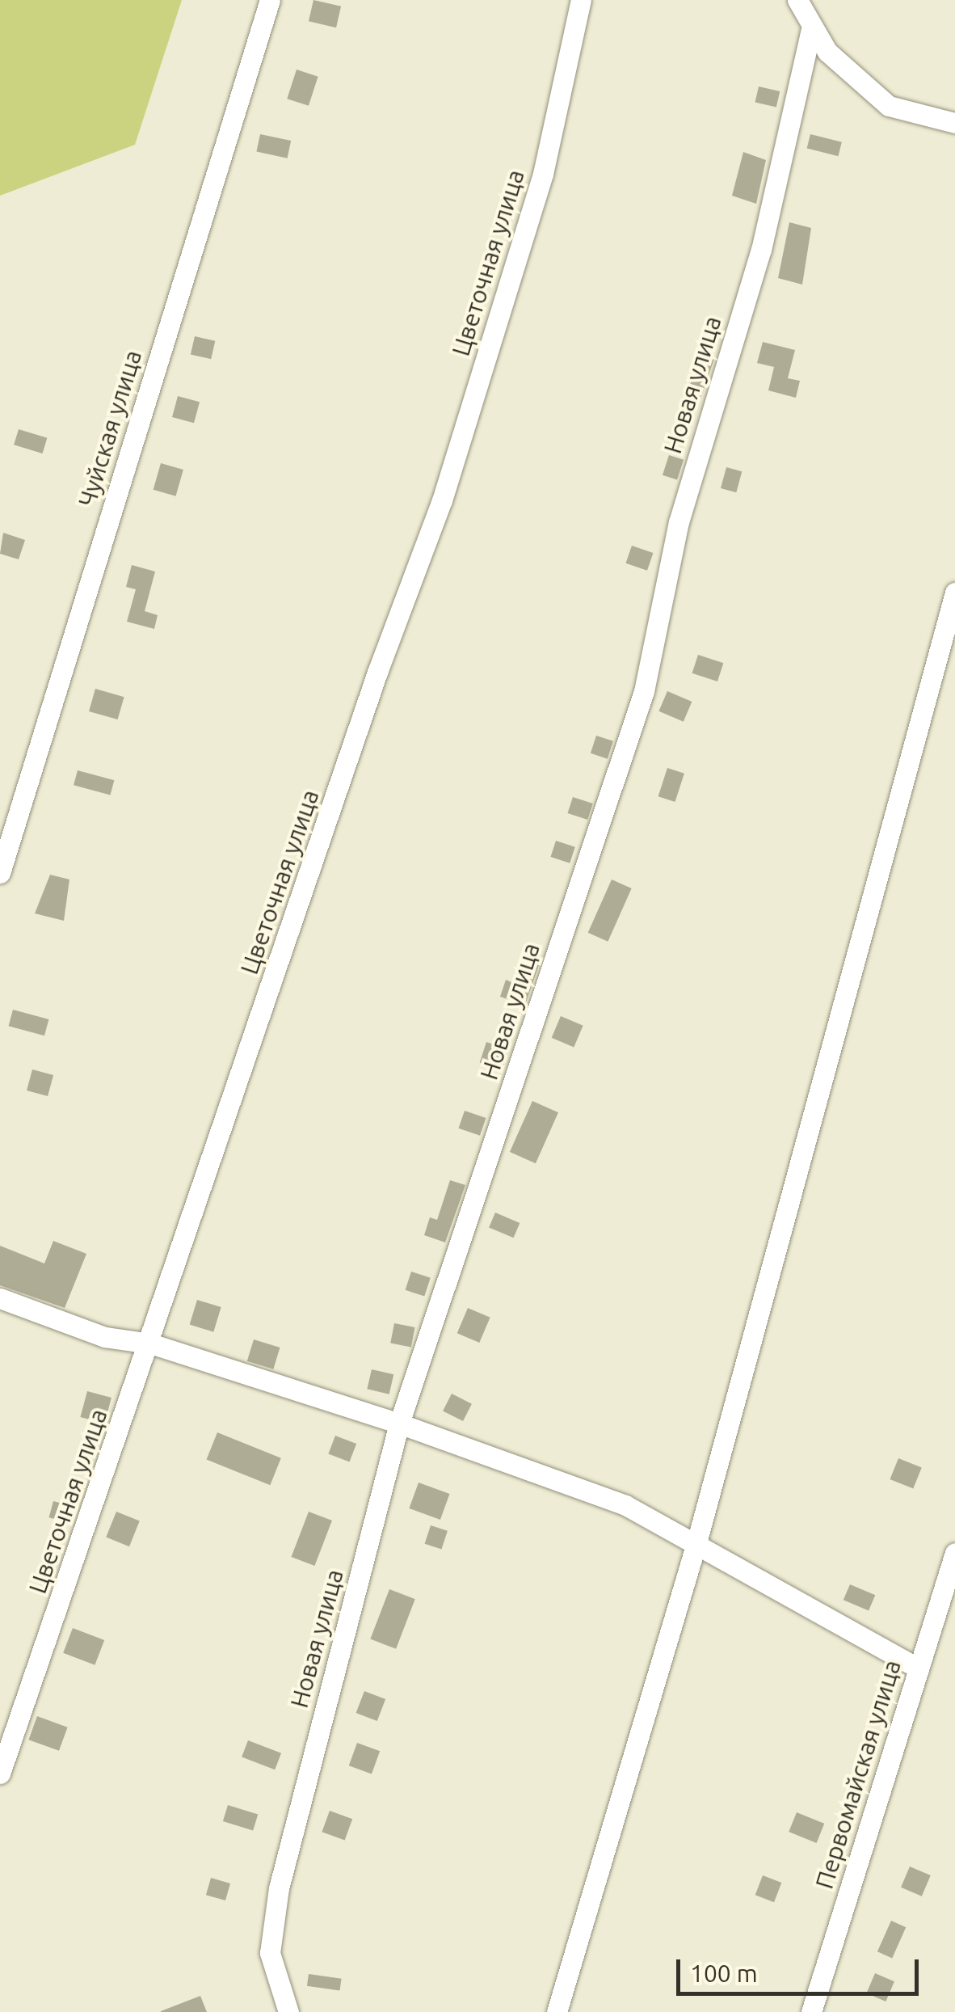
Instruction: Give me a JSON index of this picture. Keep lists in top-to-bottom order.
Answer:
{
  "streets": {
    "street": [
      "Цветочная улица",
      "Новая улица",
      "Чуйская улица",
      "Первомайская улица"
    ]
  },
  "scale_bar": "100 m"
}
